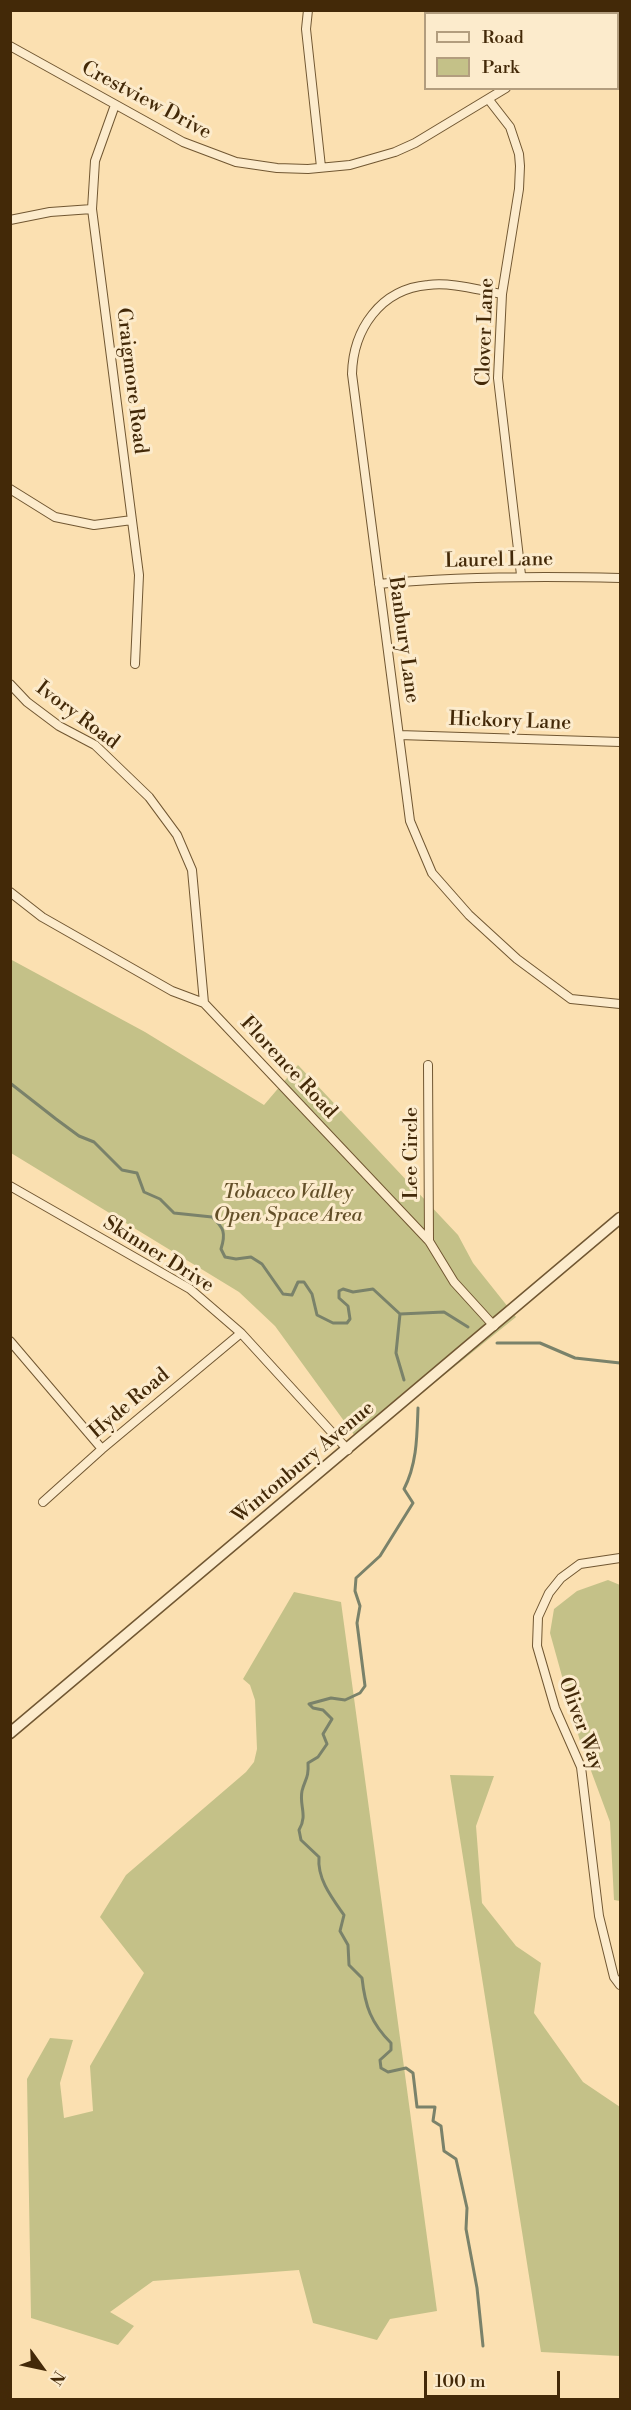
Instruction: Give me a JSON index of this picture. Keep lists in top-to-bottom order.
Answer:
{
  "streets": {
    "street": [
      "Crestview Drive",
      "Clover Lane",
      "Craigmore Road",
      "Laurel Lane",
      "Banbury Lane",
      "Ivory Road",
      "Hickory Lane",
      "Florence Road",
      "Lee Circle",
      "Skinner Drive",
      "Hyde Road",
      "Wintonbury Avenue",
      "Oliver Way"
    ]
  },
  "crossings": [
    ["Crestview Drive", "Clover Lane"],
    ["Crestview Drive", "Craigmore Road"],
    ["Clover Lane", "Laurel Lane"],
    ["Clover Lane", "Banbury Lane"],
    ["Laurel Lane", "Banbury Lane"],
    ["Banbury Lane", "Hickory Lane"],
    ["Ivory Road", "Florence Road"],
    ["Florence Road", "Lee Circle"],
    ["Florence Road", "Wintonbury Avenue"],
    ["Skinner Drive", "Hyde Road"],
    ["Skinner Drive", "Wintonbury Avenue"]
  ],
  "parks": ["Tobacco Valley Open Space Area"],
  "legend": ["Road", "Park"],
  "scale_bar": "100 m",
  "north": "bottom right"
}
